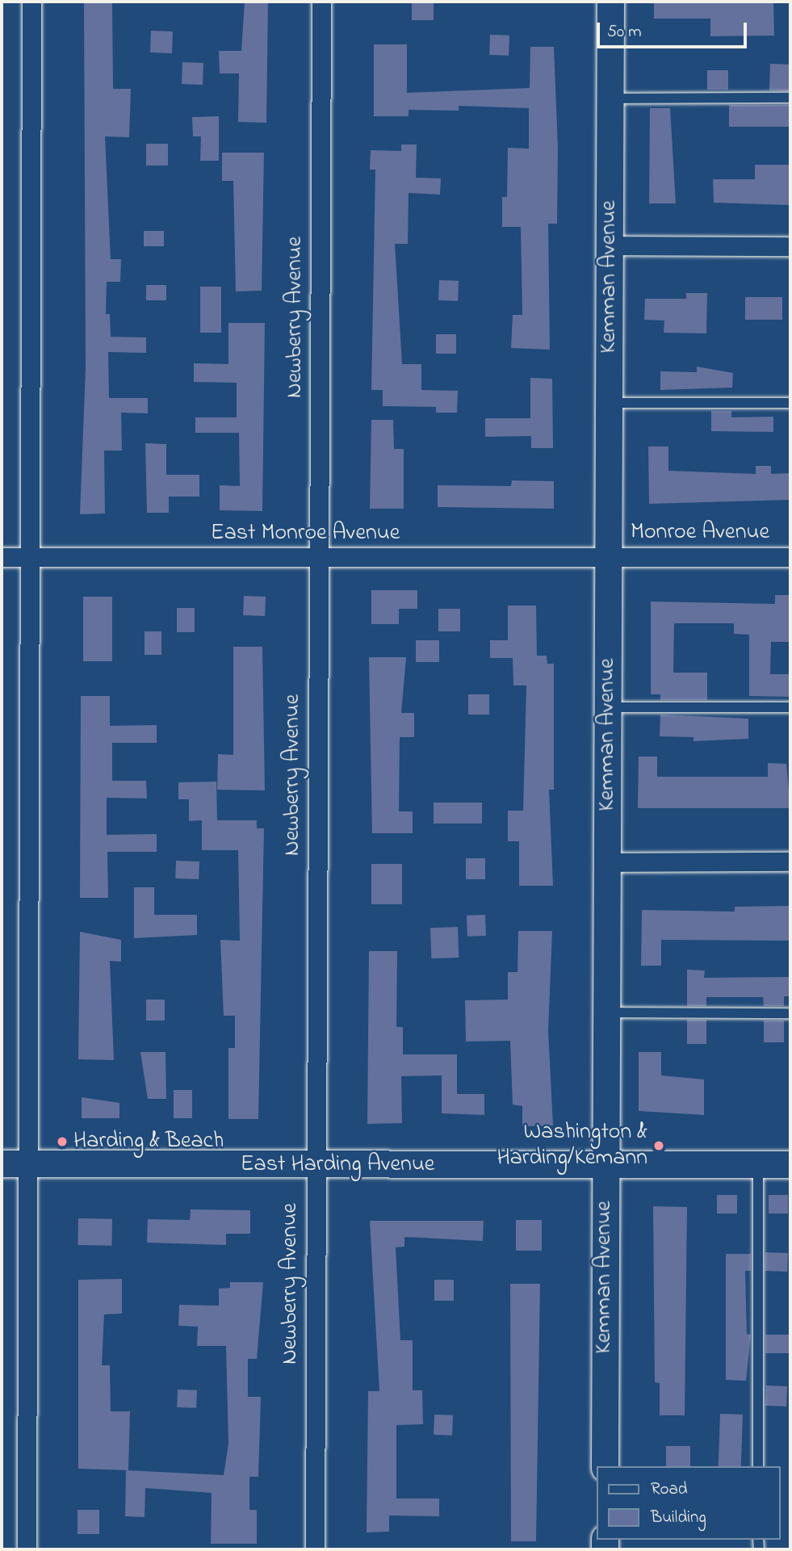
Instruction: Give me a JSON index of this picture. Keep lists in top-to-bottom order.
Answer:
{
  "streets": {
    "street": [
      "Kemman Avenue",
      "Newberry Avenue",
      "Monroe Avenue",
      "East Monroe Avenue",
      "East Harding Avenue"
    ]
  },
  "crossings": [
    ["Kemman Avenue", "Monroe Avenue"],
    ["Kemman Avenue", "East Monroe Avenue"],
    ["Kemman Avenue", "East Harding Avenue"],
    ["Newberry Avenue", "East Monroe Avenue"],
    ["Newberry Avenue", "East Harding Avenue"],
    ["Monroe Avenue", "East Monroe Avenue"]
  ],
  "places": ["Harding & Beach", "Washington & Harding/Kemann"],
  "legend": ["Road", "Building"],
  "scale_bar": "50 m"
}
